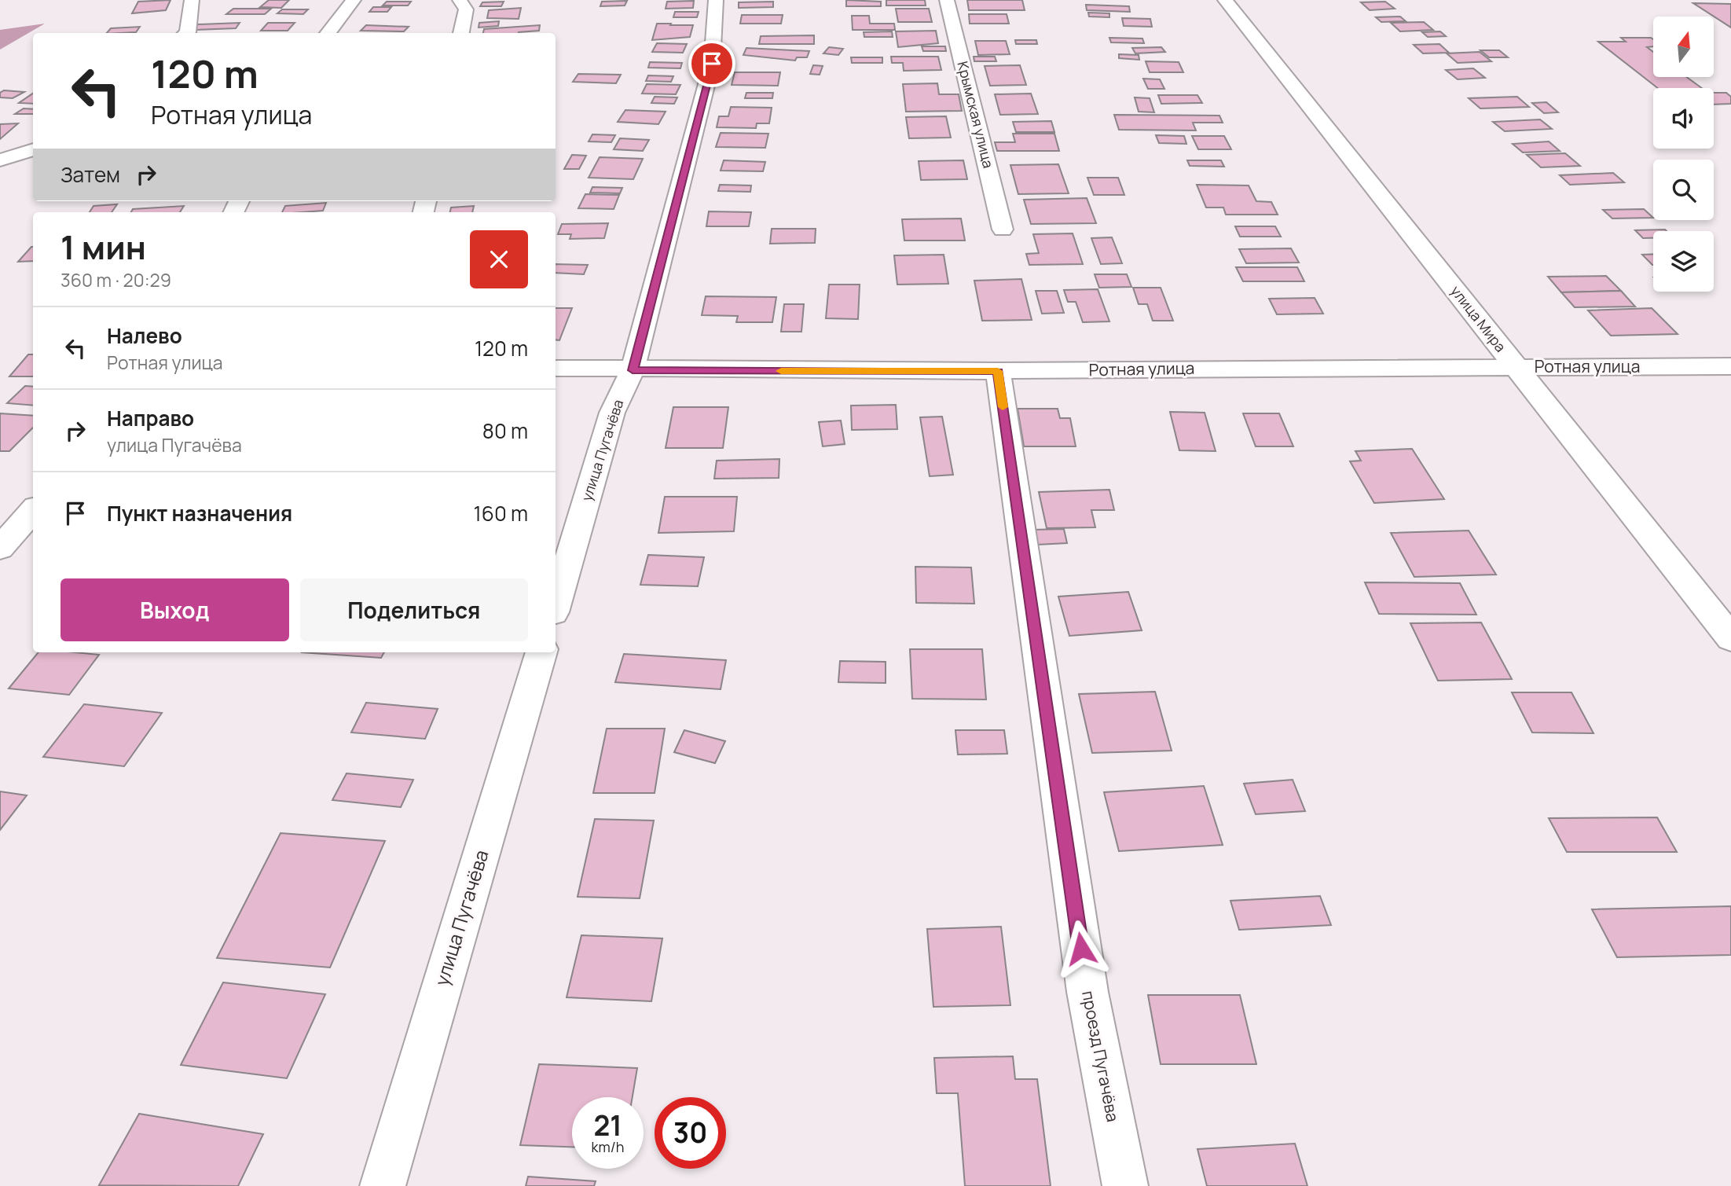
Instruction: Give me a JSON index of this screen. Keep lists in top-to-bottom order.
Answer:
{
  "streets": {
    "street": [
      "Крымская улица",
      "улица Мира",
      "Ротная улица",
      "улица Пугачёва",
      "проезд Пугачёва"
    ]
  },
  "crossings": [
    ["улица Мира", "Ротная улица"],
    ["Ротная улица", "улица Пугачёва"],
    ["Ротная улица", "проезд Пугачёва"]
  ],
  "north": "top",
  "page": {
    "turn": ["120 m", "Ротная улица"],
    "then": "Затем",
    "heading": ["1 мин", "360 m · 20:29"],
    "list": [
      {
        "name": "Налево",
        "note": "Ротная улица",
        "value": "120 m"
      },
      {
        "name": "Направо",
        "note": "улица Пугачёва",
        "value": "80 m"
      },
      {
        "name": "Пункт назначения",
        "value": "160 m"
      }
    ],
    "buttons": ["Выход", "Поделиться"],
    "speed": "21 km/h",
    "limit": "30"
  }
}
